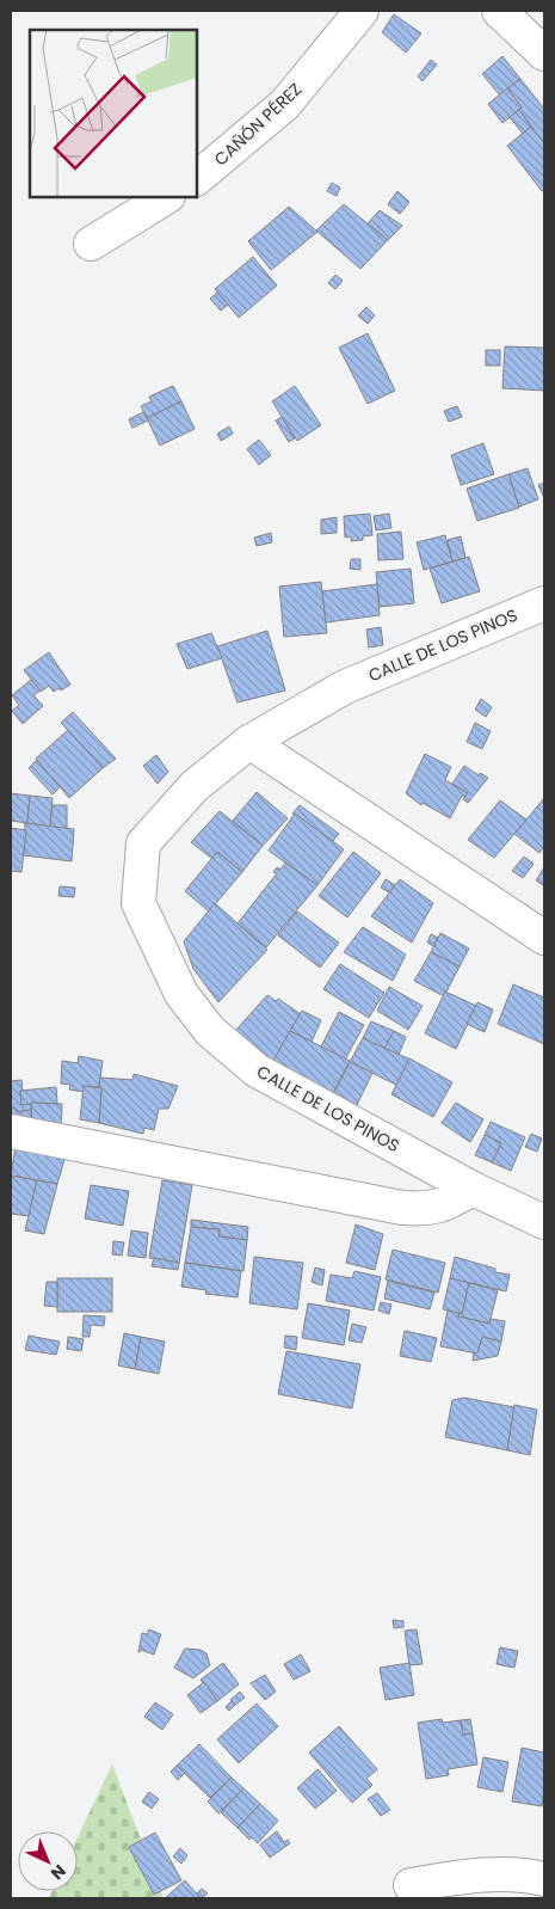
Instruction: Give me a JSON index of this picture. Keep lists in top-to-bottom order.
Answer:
{
  "streets": {
    "street": ["CAÑÓN PÉREZ", "CALLE DE LOS PINOS"]
  },
  "north": "bottom right"
}
